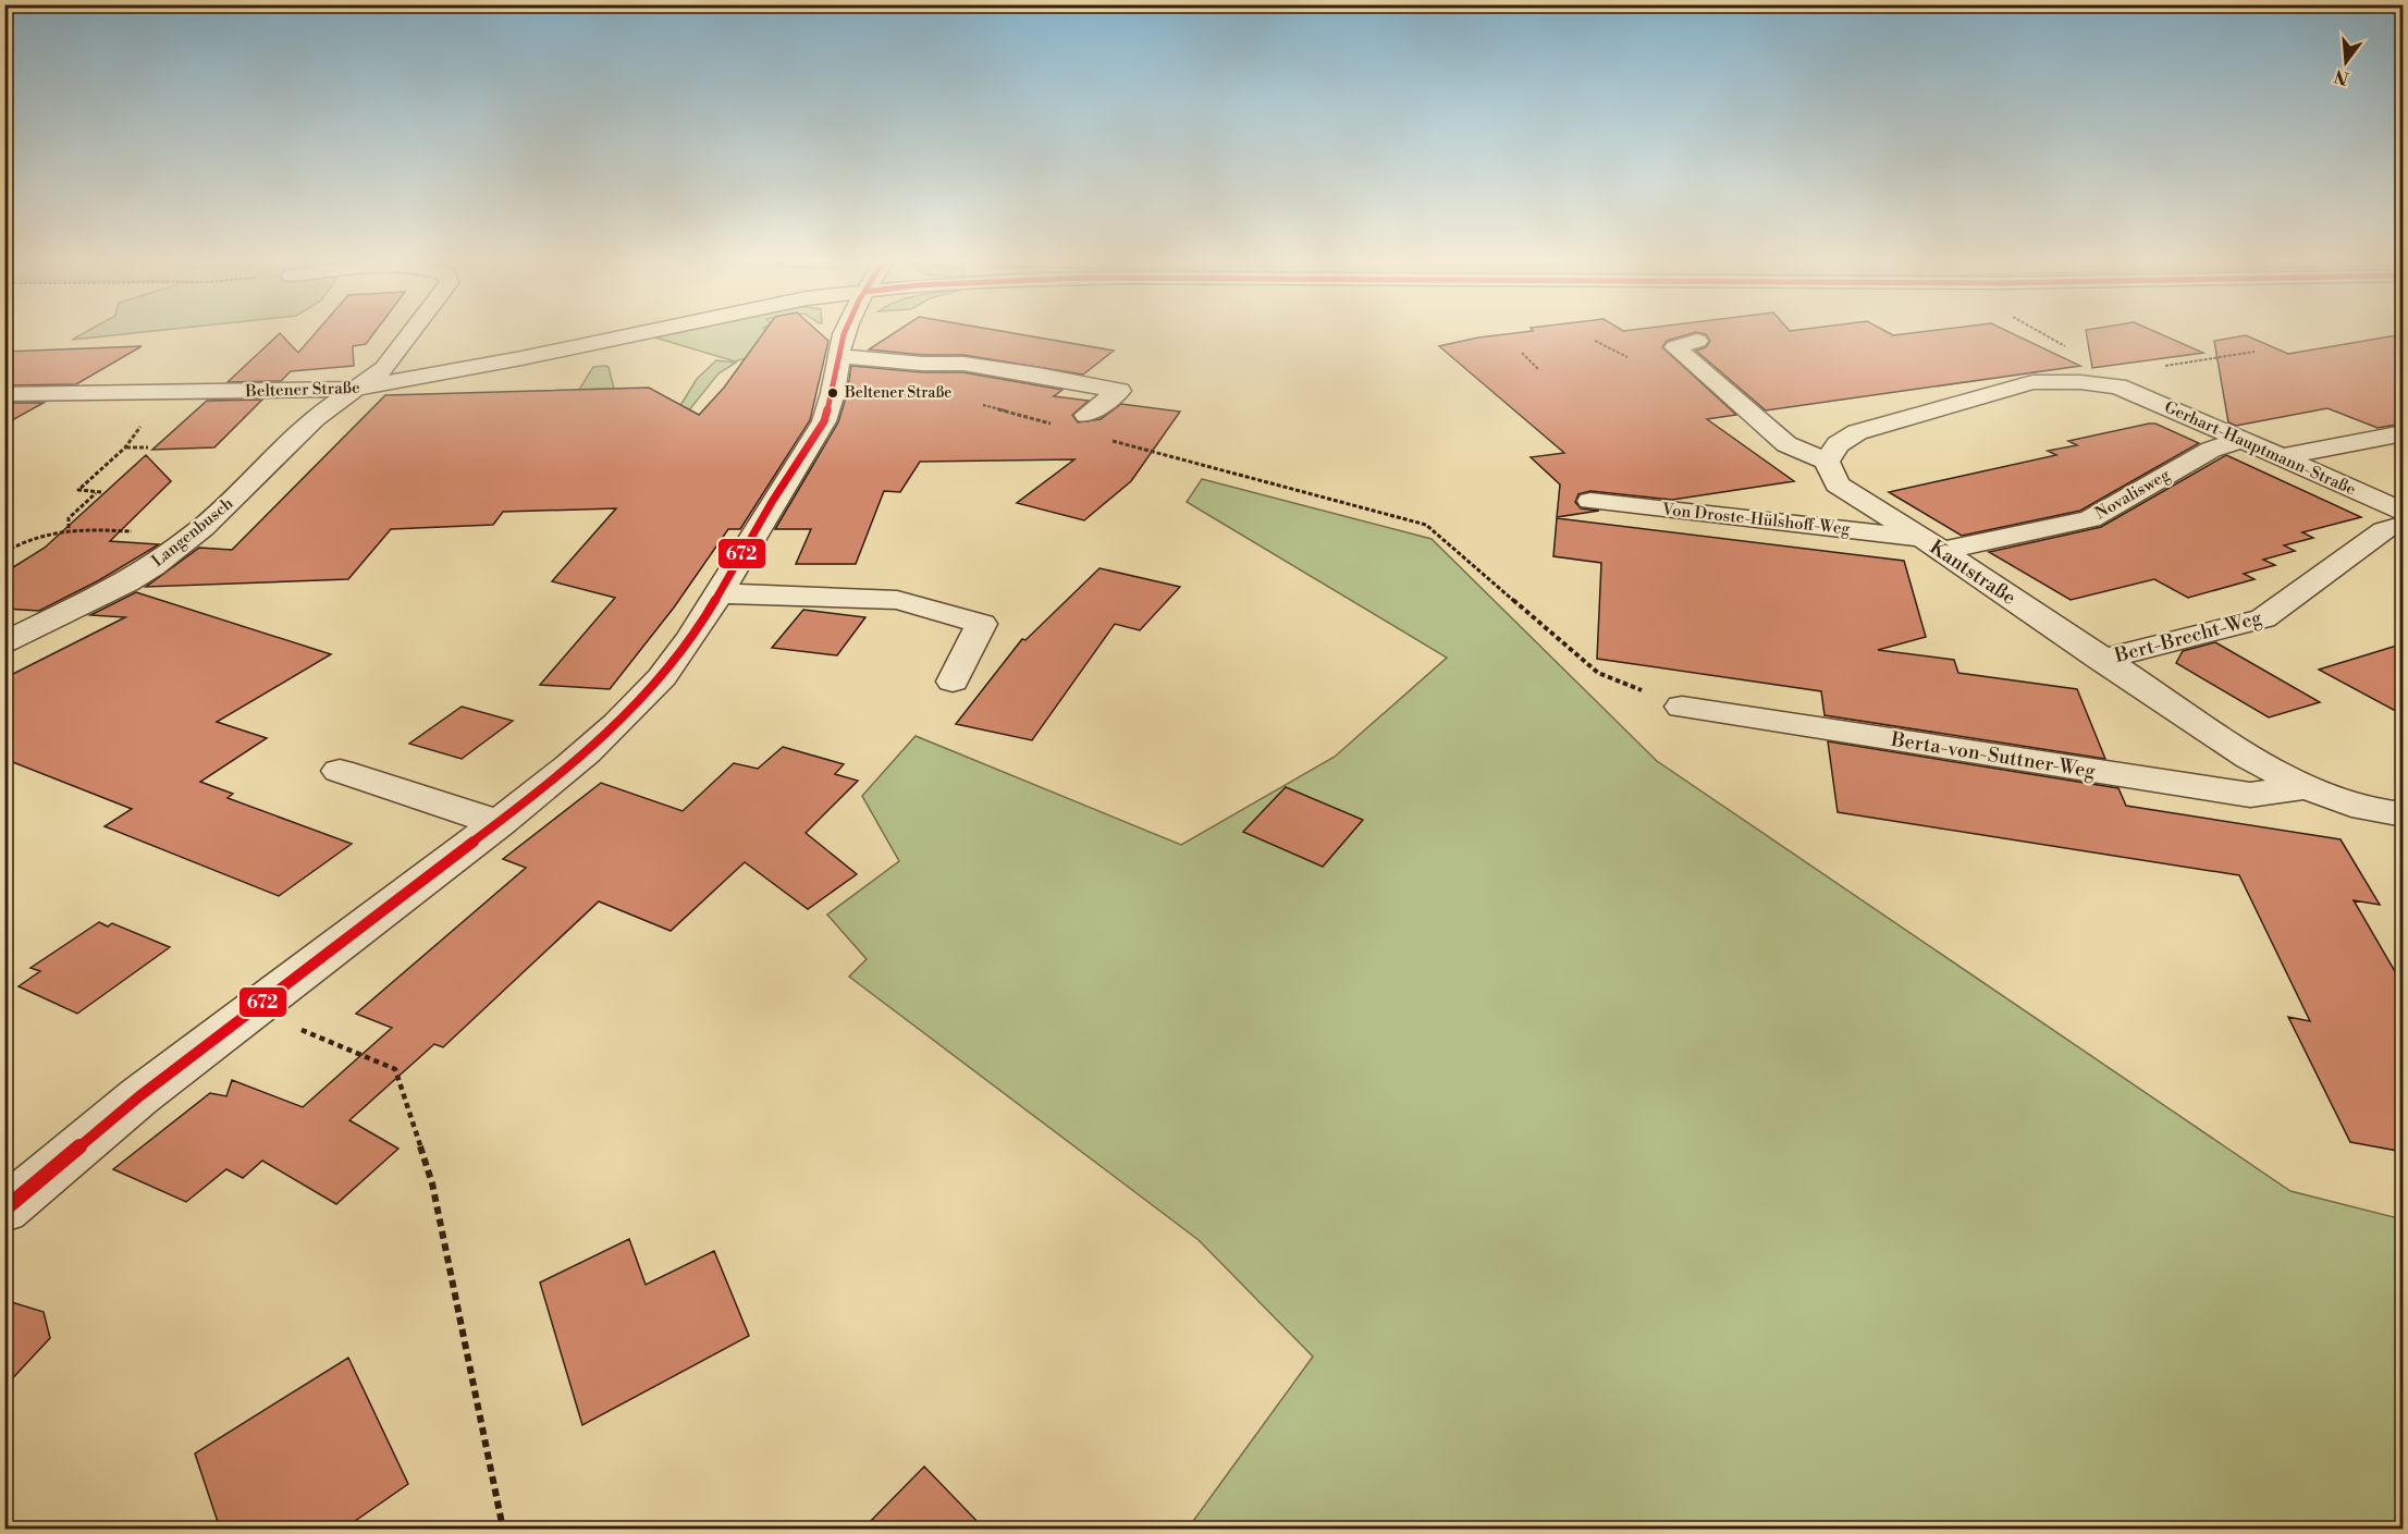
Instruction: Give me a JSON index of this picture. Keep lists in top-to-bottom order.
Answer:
{
  "streets": {
    "street": [
      "Beltener Straße",
      "Gerhart-Hauptmann-Straße",
      "Novalisweg",
      "Von Droste-Hülshoff-Weg",
      "Langenbusch",
      "Kantstraße",
      "Bert-Brecht-Weg",
      "Berta-von-Suttner-Weg"
    ]
  },
  "crossings": [
    ["Beltener Straße", "Langenbusch"],
    ["Gerhart-Hauptmann-Straße", "Novalisweg"],
    ["Novalisweg", "Von Droste-Hülshoff-Weg"],
    ["Novalisweg", "Kantstraße"],
    ["Von Droste-Hülshoff-Weg", "Kantstraße"],
    ["Kantstraße", "Bert-Brecht-Weg"],
    ["Kantstraße", "Berta-von-Suttner-Weg"]
  ],
  "places": ["Beltener Straße"],
  "lines": ["transit line 672"],
  "north": "bottom"
}
